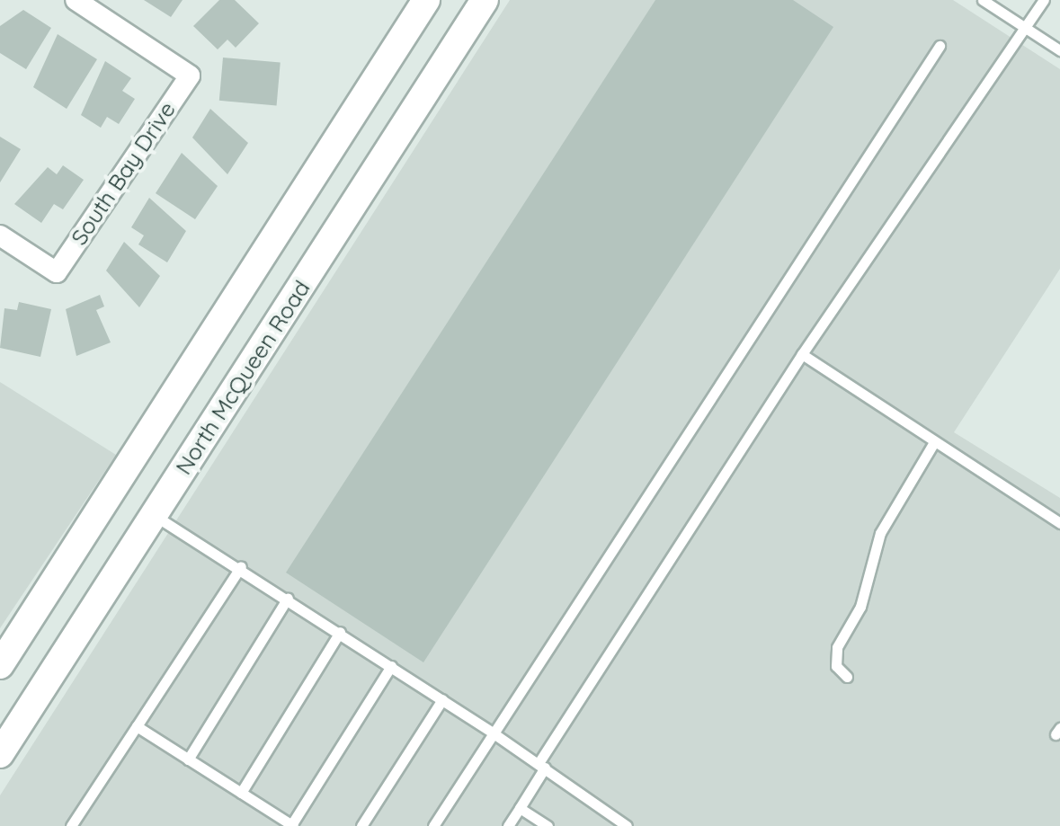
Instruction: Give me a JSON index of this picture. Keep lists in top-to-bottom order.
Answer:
{
  "streets": {
    "main road": ["North McQueen Road"],
    "street": ["South Bay Drive"]
  }
}
